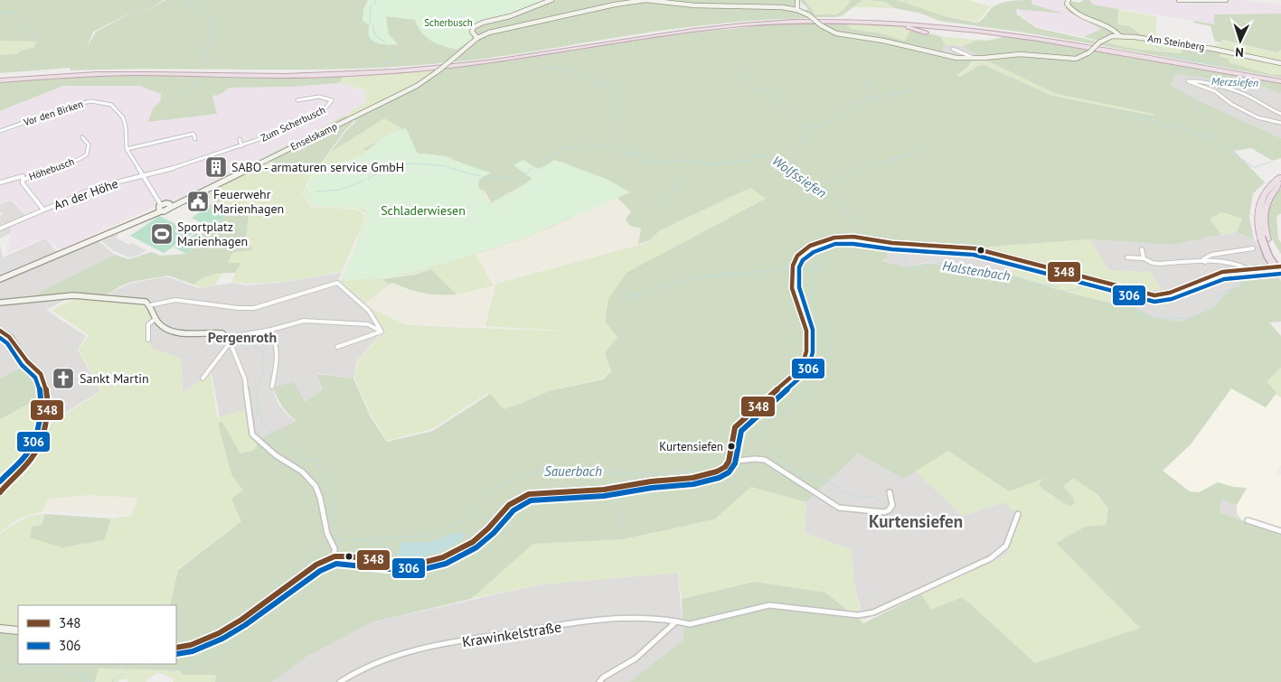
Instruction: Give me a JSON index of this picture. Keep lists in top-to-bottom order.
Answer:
{
  "streets": {
    "main road": ["Am Steinberg", "Enselskamp"],
    "street": [
      "Vor den Birken",
      "Zum Scherbusch",
      "Höhebusch",
      "An der Höhe",
      "Krawinkelstraße"
    ]
  },
  "crossings": [
    ["Vor den Birken", "Zum Scherbusch"],
    ["Vor den Birken", "An der Höhe"],
    ["Zum Scherbusch", "An der Höhe"],
    ["Höhebusch", "An der Höhe"]
  ],
  "districts": ["Pergenroth", "Kurtensiefen"],
  "water": [
    "Merzsiefen",
    "Wolfssiefen",
    "Halstenbach",
    "Sauerbach"
  ],
  "parks": ["Scherbusch", "Schladerwiesen"],
  "places": {
    "building": ["SABO - armaturen service GmbH"],
    "public building": ["Feuerwehr Marienhagen"],
    "sports": ["Sportplatz Marienhagen"],
    "church": ["Sankt Martin"],
    "other": ["Kurtensiefen"]
  },
  "lines": ["transit line 348", "transit line 306"],
  "legend": ["348", "306"],
  "north": "bottom"
}
